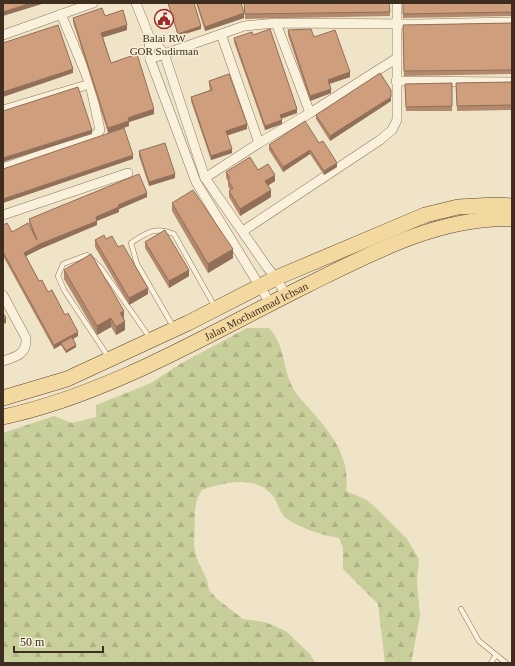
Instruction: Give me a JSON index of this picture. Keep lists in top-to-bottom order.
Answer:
{
  "streets": {
    "main road": ["Jalan Mochammad Ichsan"]
  },
  "places": {
    "public building": ["Balai RW GOR Sudirman"]
  },
  "scale_bar": "50 m"
}
